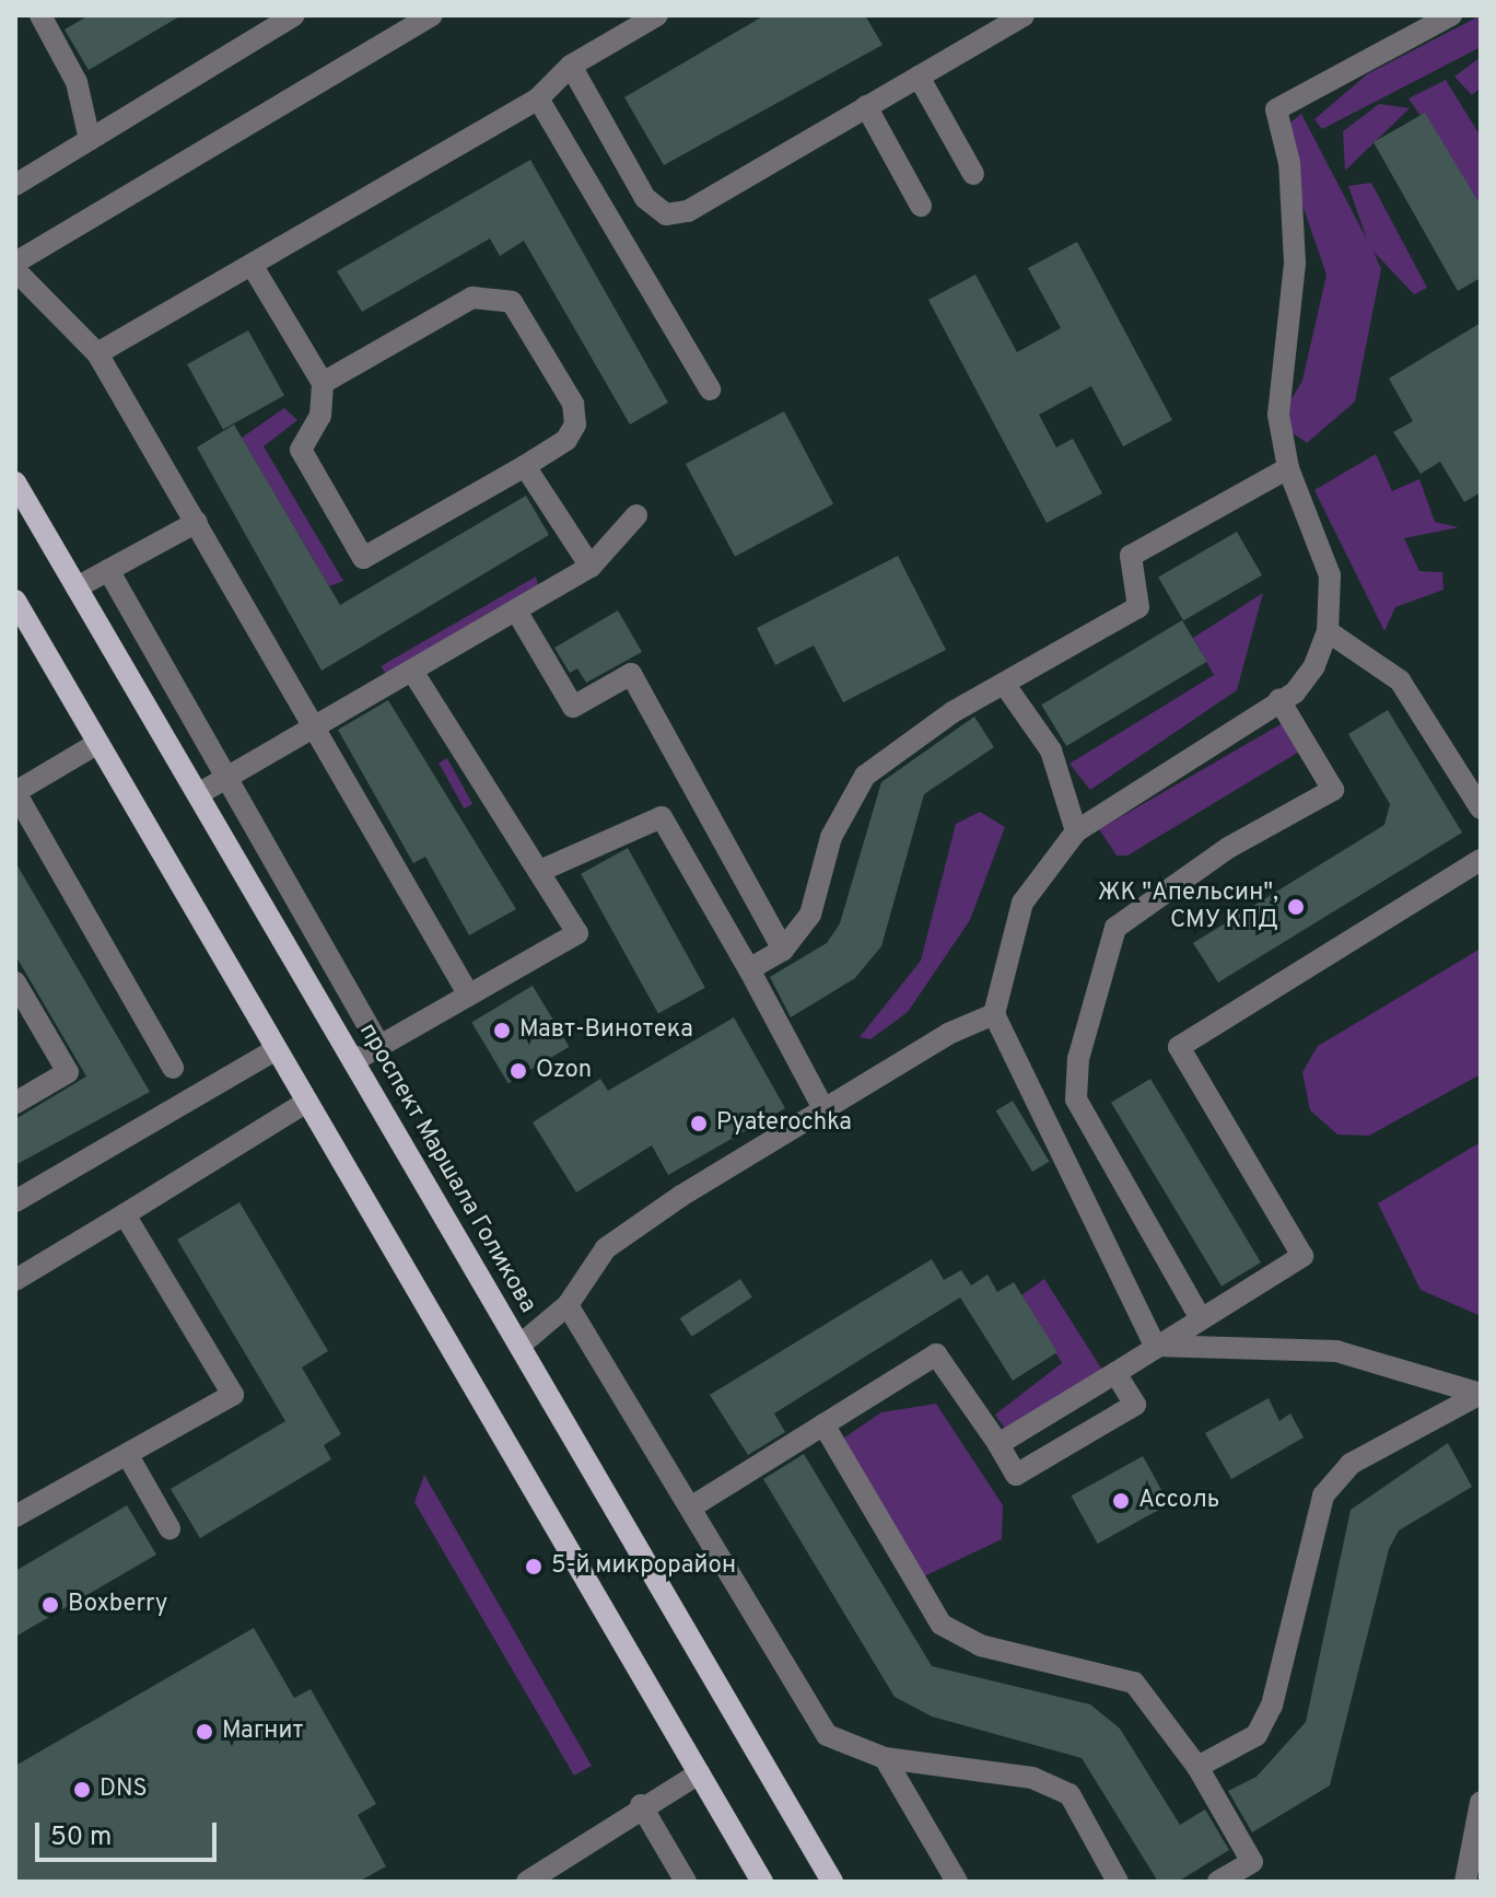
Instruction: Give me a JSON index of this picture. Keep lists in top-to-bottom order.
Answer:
{
  "streets": {
    "main road": ["проспект Маршала Голикова"]
  },
  "places": [
    "ЖК \"Апельсин\", СМУ КПД",
    "Мавт-Винотека",
    "Ozon",
    "Pyaterochka",
    "Ассоль",
    "5-й микрорайон",
    "Boxberry",
    "Магнит",
    "DNS"
  ],
  "scale_bar": "50 m"
}
